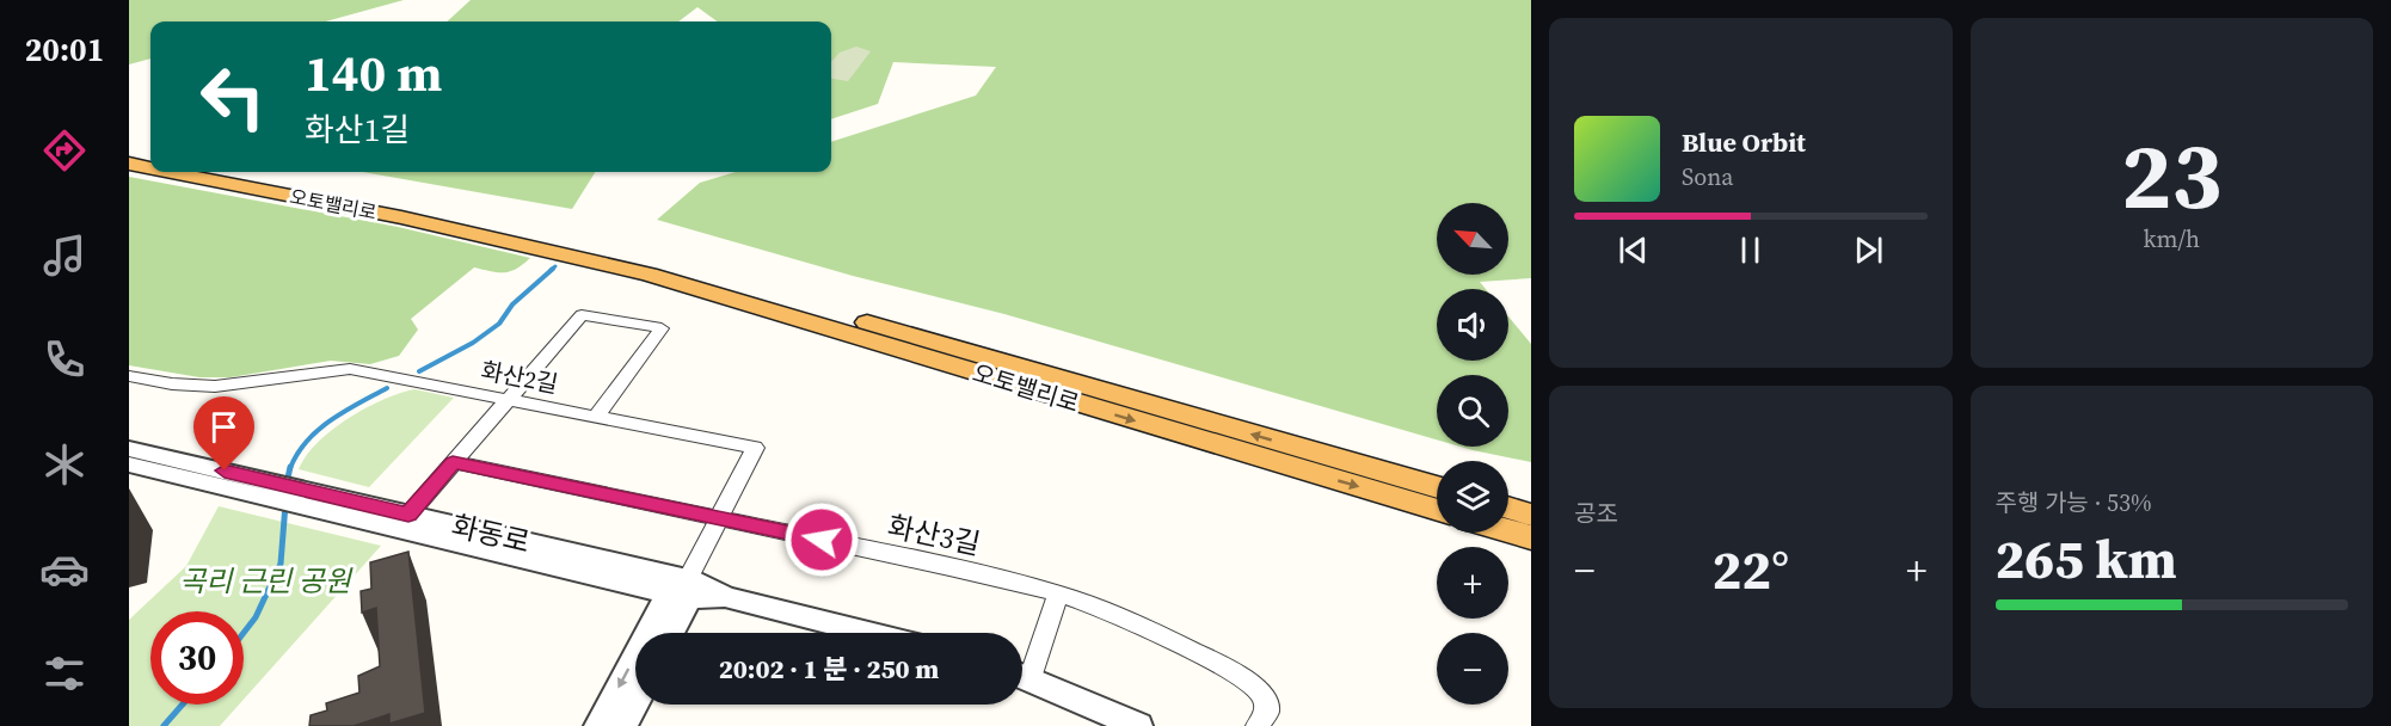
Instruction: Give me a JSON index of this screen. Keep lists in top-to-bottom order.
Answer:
{
  "streets": {
    "highway": ["오토밸리로"],
    "street": ["화산2길", "화동로", "화산3길"]
  },
  "crossings": [
    ["화산2길", "화동로"],
    ["화산2길", "화산3길"]
  ],
  "parks": ["곡리 근린 공원"],
  "north": "top left",
  "page": {
    "tabs": "20:01",
    "tile": [
      ["23", "km/h"],
      "공조",
      ["주행 가능 · 53%", "265 km"]
    ],
    "turn": ["140 m", "화산1길"],
    "song": ["Blue Orbit", "Sona"],
    "map_buttons": ["+", "−"],
    "heat": ["−", "22°", "+"],
    "limit": "30",
    "trip": "20:02 · 1 분 · 250 m"
  }
}
